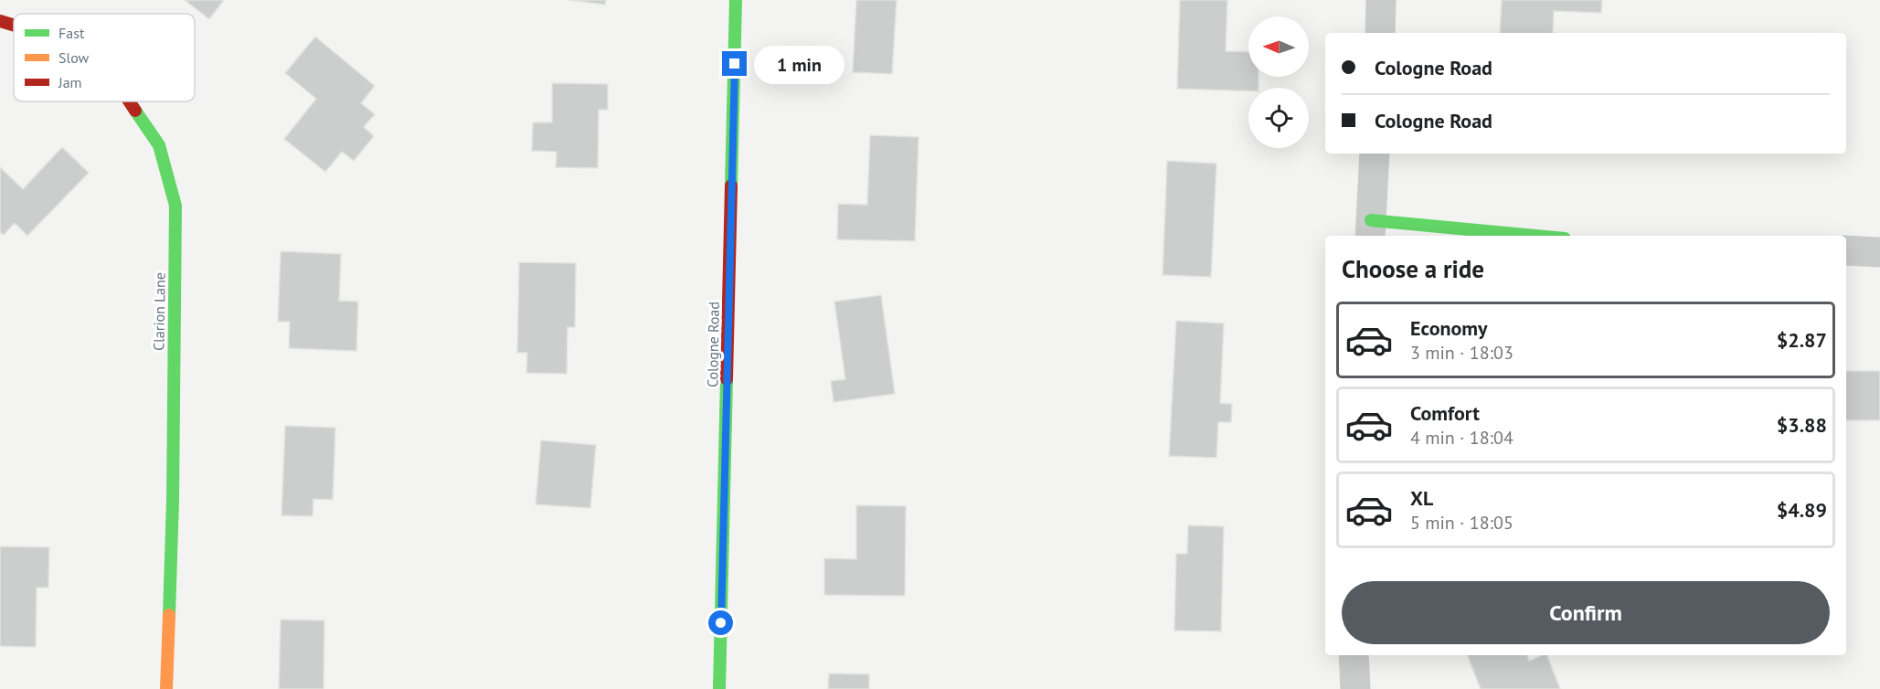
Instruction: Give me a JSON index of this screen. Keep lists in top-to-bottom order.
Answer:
{
  "streets": {
    "street": ["Clarion Lane", "Cologne Road"]
  },
  "legend": ["Fast", "Slow", "Jam"],
  "north": "left",
  "page": {
    "banner": ["Cologne Road", "Cologne Road"],
    "bubble": "1 min",
    "heading": "Choose a ride",
    "list": [
      {
        "name": "Economy",
        "note": "3 min · 18:03",
        "value": "$2.87"
      },
      {
        "name": "Comfort",
        "note": "4 min · 18:04",
        "value": "$3.88"
      },
      {
        "name": "XL",
        "note": "5 min · 18:05",
        "value": "$4.89"
      }
    ],
    "buttons": "Confirm"
  }
}
